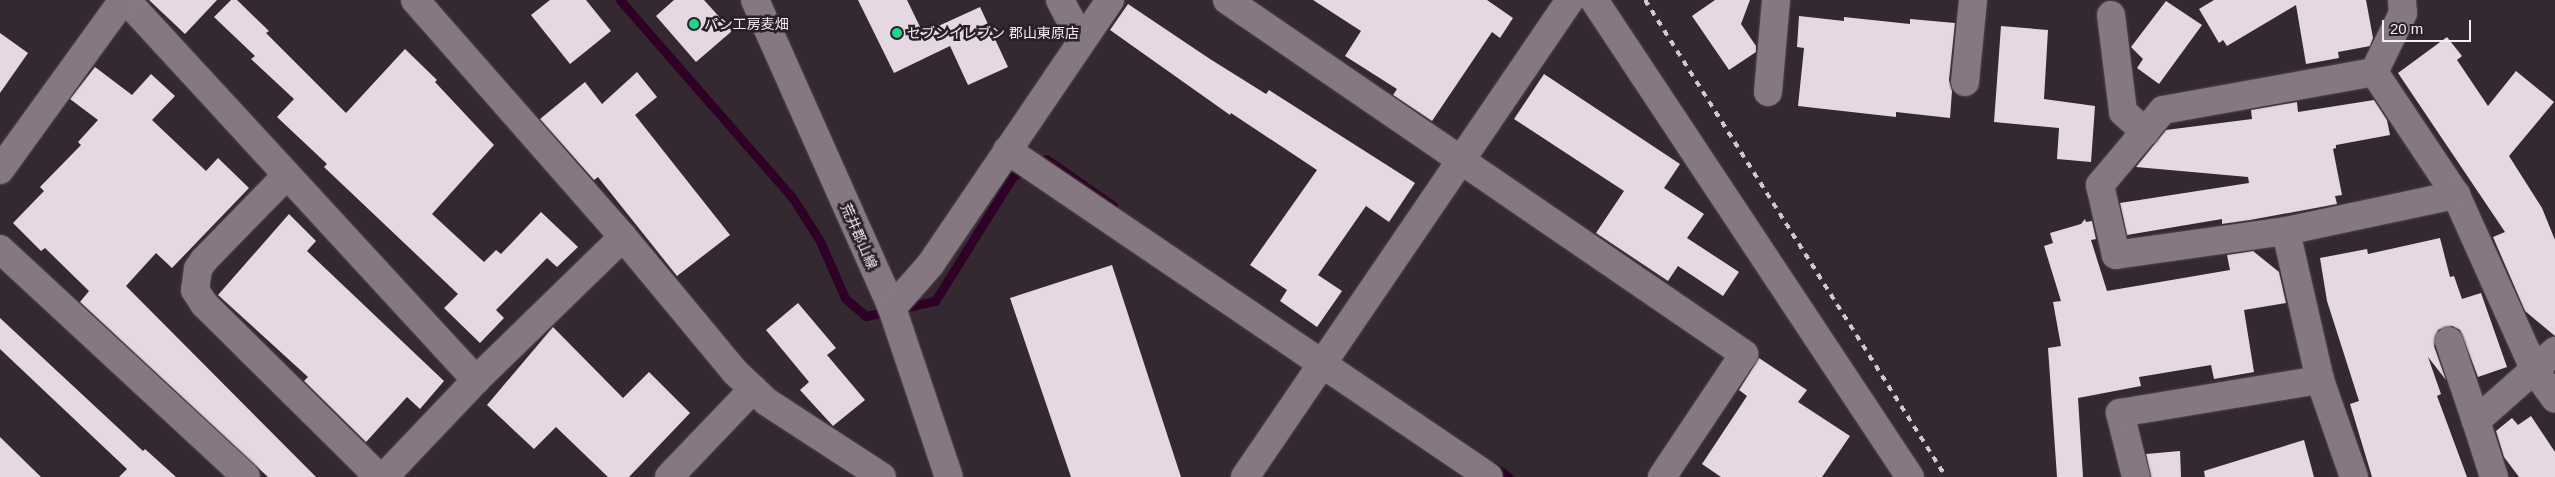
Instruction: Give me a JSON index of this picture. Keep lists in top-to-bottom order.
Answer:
{
  "streets": {
    "street": ["荒井郡山線"]
  },
  "places": ["パン工房麦畑", "セブンイレブン 郡山東原店"],
  "scale_bar": "20 m"
}
